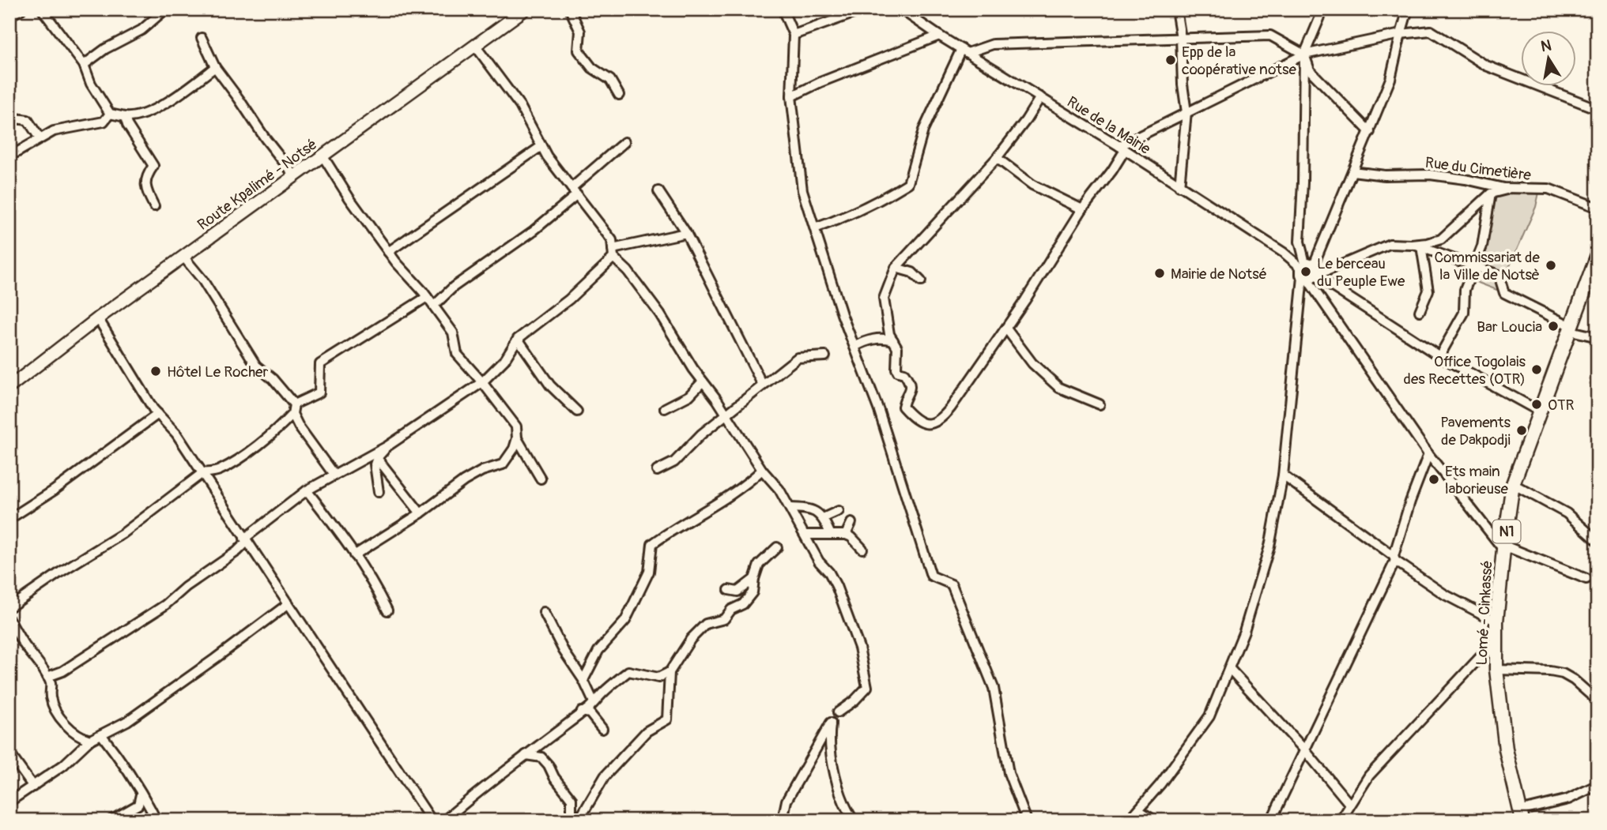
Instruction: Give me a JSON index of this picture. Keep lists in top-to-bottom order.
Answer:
{
  "streets": {
    "highway": ["N1", "Lomé - Cinkassé"],
    "main road": ["Route Kpalimé - Notsé"],
    "street": ["Rue de la Mairie", "Rue du Cimetière"]
  },
  "places": [
    "Epp de la coopérative notse",
    "Commissariat de la Ville de Notsè",
    "Le berceau du Peuple Ewe",
    "Mairie de Notsé",
    "Bar Loucia",
    "Office Togolais des Recettes (OTR)",
    "Hôtel Le Rocher",
    "OTR",
    "Pavements de Dakpodji",
    "Ets main laborieuse"
  ],
  "north": "top"
}
